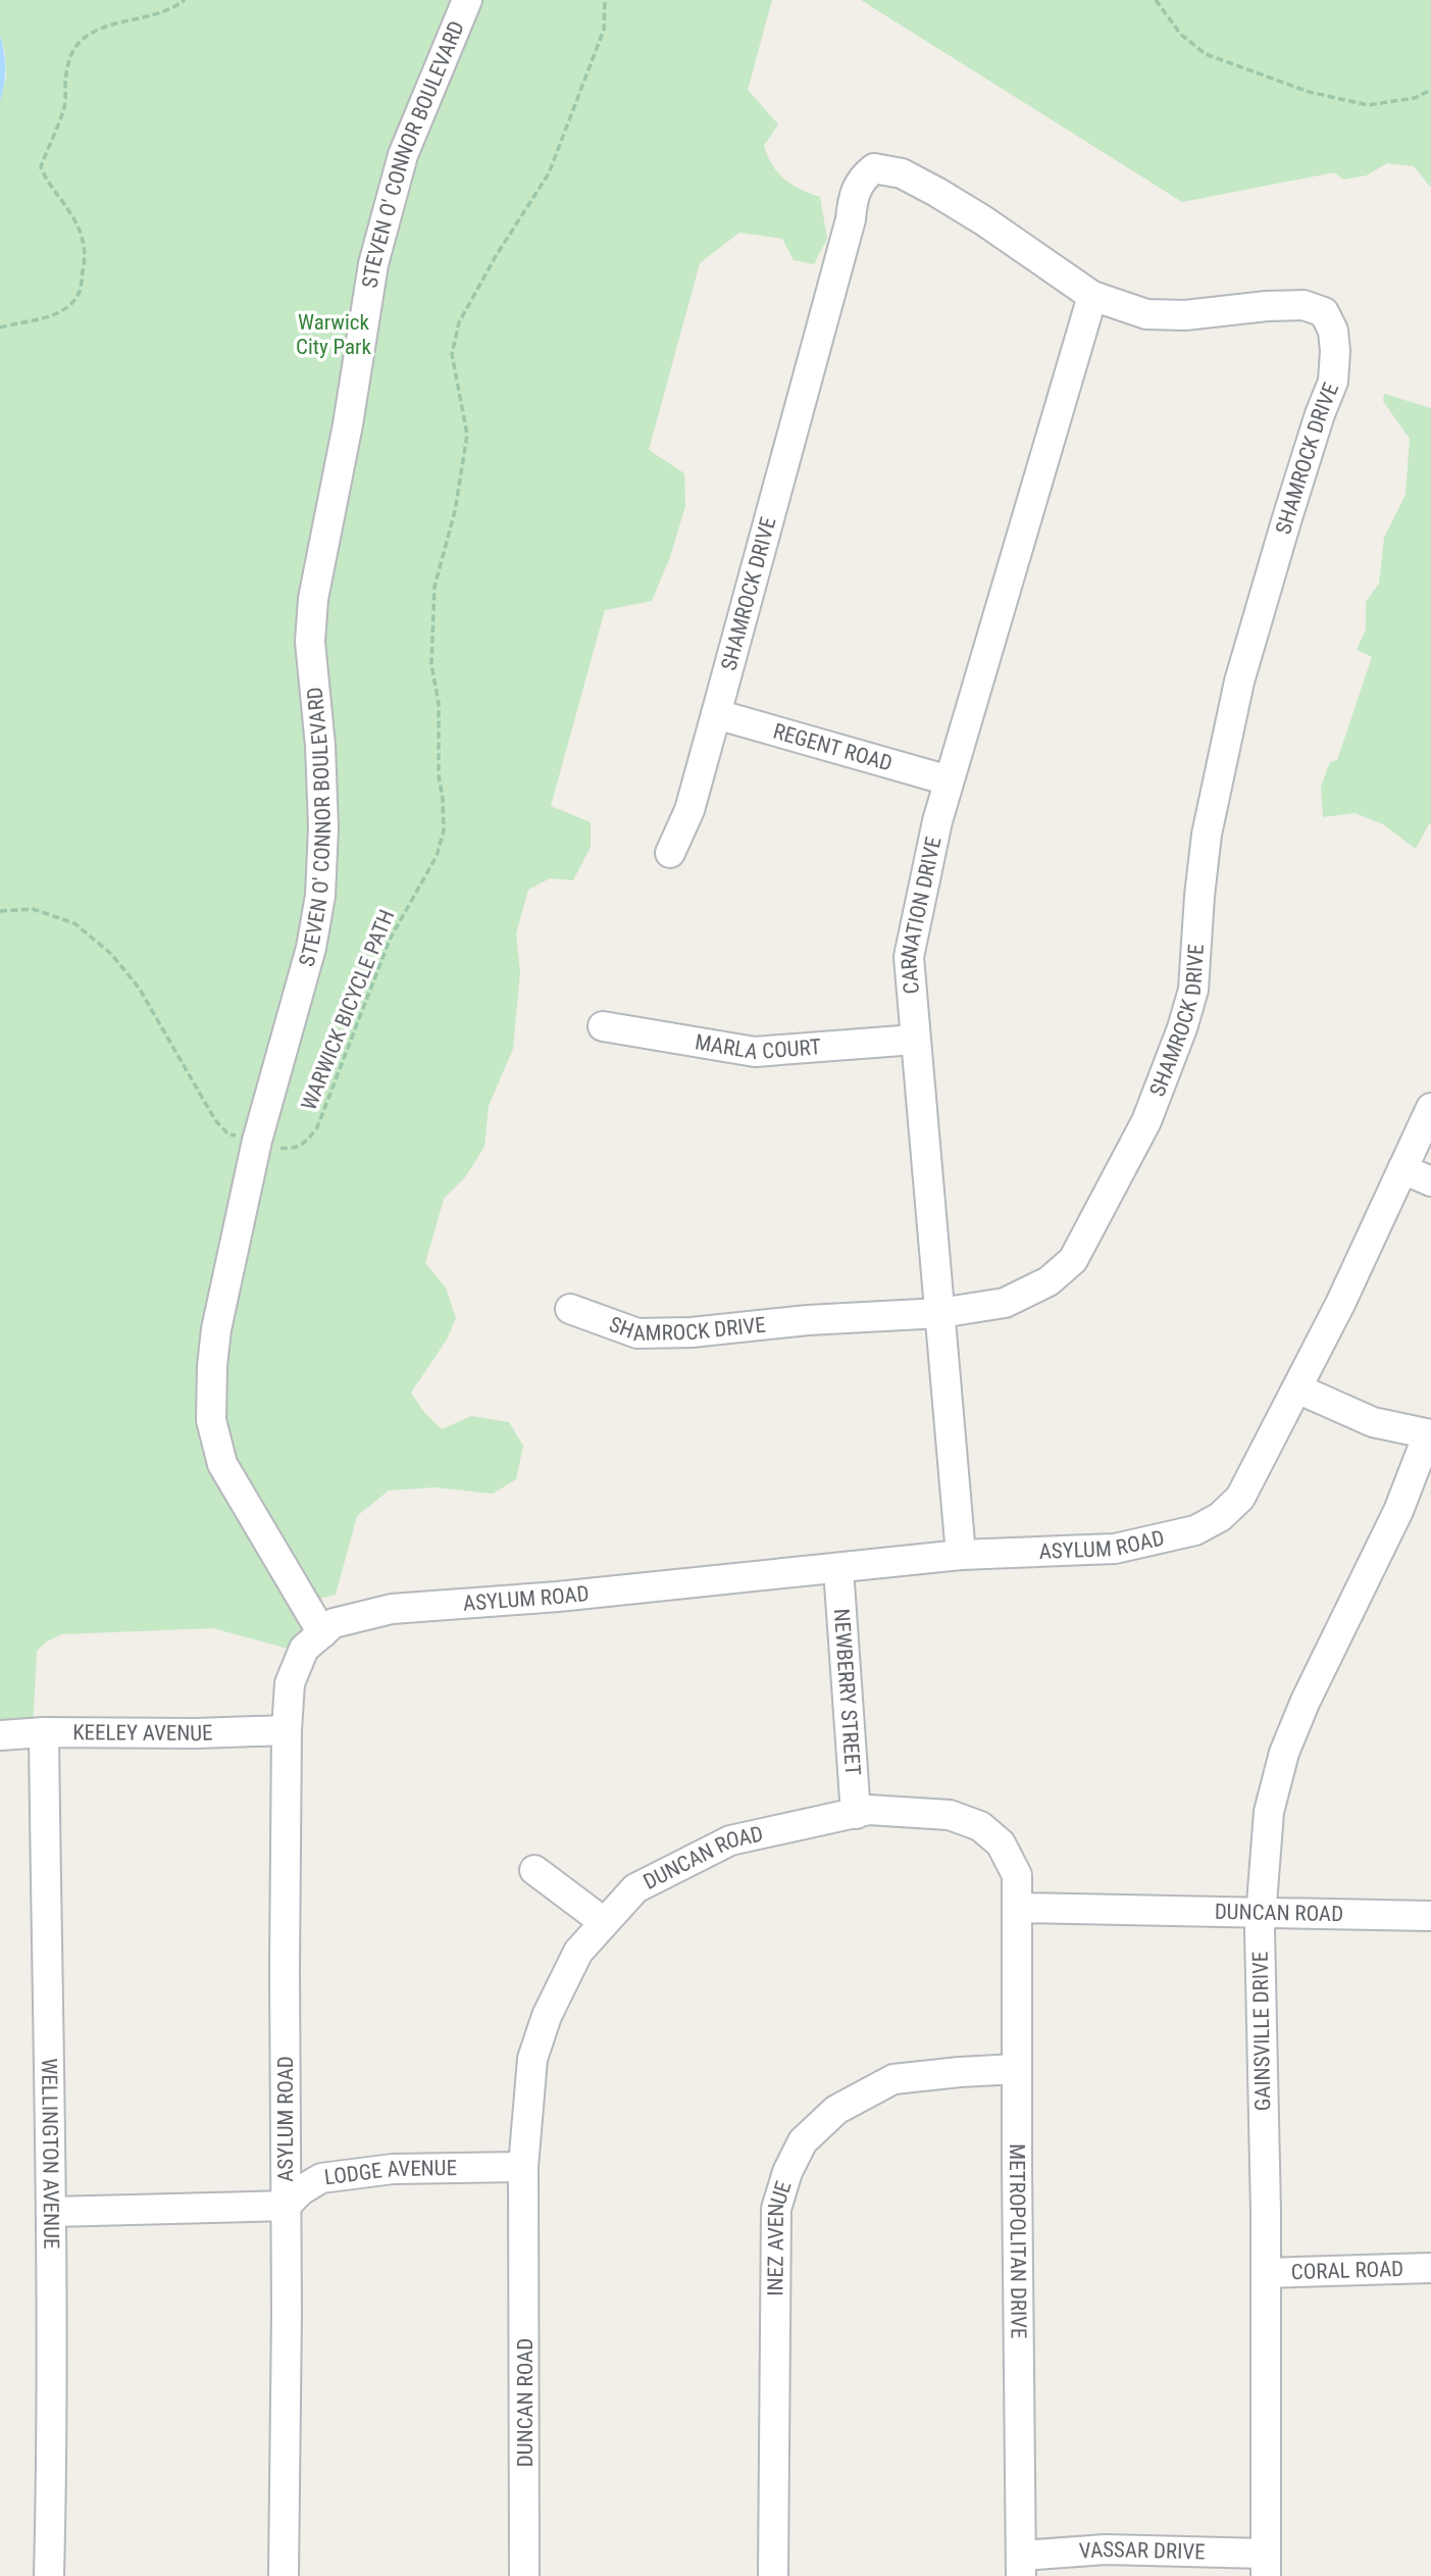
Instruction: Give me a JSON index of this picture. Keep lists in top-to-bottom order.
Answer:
{
  "streets": {
    "street": [
      "STEVEN O' CONNOR BOULEVARD",
      "SHAMROCK DRIVE",
      "REGENT ROAD",
      "CARNATION DRIVE",
      "MARLA COURT",
      "ASYLUM ROAD",
      "NEWBERRY STREET",
      "KEELEY AVENUE",
      "DUNCAN ROAD",
      "GAINSVILLE DRIVE",
      "WELLINGTON AVENUE",
      "LODGE AVENUE",
      "INEZ AVENUE",
      "METROPOLITAN DRIVE",
      "CORAL ROAD",
      "VASSAR DRIVE"
    ],
    "path": ["WARWICK BICYCLE PATH"]
  },
  "crossings": [
    ["STEVEN O' CONNOR BOULEVARD", "WARWICK BICYCLE PATH"],
    ["STEVEN O' CONNOR BOULEVARD", "ASYLUM ROAD"],
    ["SHAMROCK DRIVE", "REGENT ROAD"],
    ["SHAMROCK DRIVE", "CARNATION DRIVE"],
    ["REGENT ROAD", "CARNATION DRIVE"],
    ["CARNATION DRIVE", "MARLA COURT"],
    ["CARNATION DRIVE", "ASYLUM ROAD"],
    ["ASYLUM ROAD", "NEWBERRY STREET"],
    ["ASYLUM ROAD", "KEELEY AVENUE"],
    ["ASYLUM ROAD", "LODGE AVENUE"],
    ["NEWBERRY STREET", "DUNCAN ROAD"],
    ["KEELEY AVENUE", "WELLINGTON AVENUE"],
    ["DUNCAN ROAD", "GAINSVILLE DRIVE"],
    ["DUNCAN ROAD", "LODGE AVENUE"],
    ["DUNCAN ROAD", "METROPOLITAN DRIVE"],
    ["GAINSVILLE DRIVE", "CORAL ROAD"],
    ["GAINSVILLE DRIVE", "VASSAR DRIVE"],
    ["INEZ AVENUE", "METROPOLITAN DRIVE"],
    ["METROPOLITAN DRIVE", "VASSAR DRIVE"]
  ],
  "parks": ["Warwick City Park"]
}
